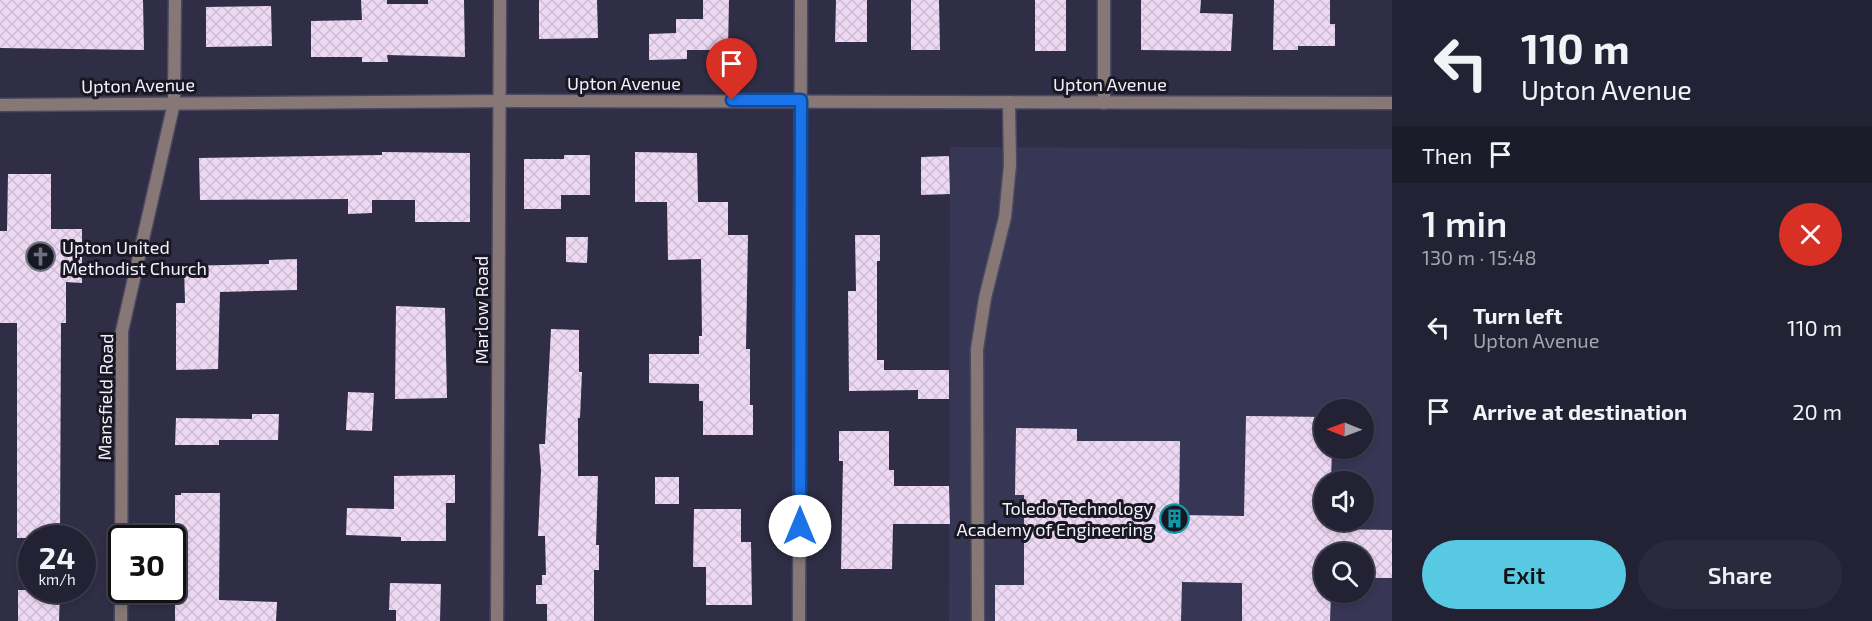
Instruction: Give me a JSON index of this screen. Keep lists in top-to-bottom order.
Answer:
{
  "streets": {
    "street": ["Upton Avenue", "Marlow Road", "Mansfield Road"]
  },
  "crossings": [
    ["Upton Avenue", "Marlow Road"],
    ["Upton Avenue", "Mansfield Road"]
  ],
  "places": {
    "church": ["Upton United Methodist Church"],
    "building": ["Toledo Technology Academy of Engineering"]
  },
  "north": "left",
  "page": {
    "turn": ["110 m", "Upton Avenue"],
    "then": "Then",
    "heading": ["1 min", "130 m · 15:48"],
    "list": [
      {
        "name": "Turn left",
        "note": "Upton Avenue",
        "value": "110 m"
      },
      {
        "name": "Arrive at destination",
        "value": "20 m"
      }
    ],
    "speed": "24 km/h",
    "limit": "30",
    "buttons": ["Exit", "Share"]
  }
}
